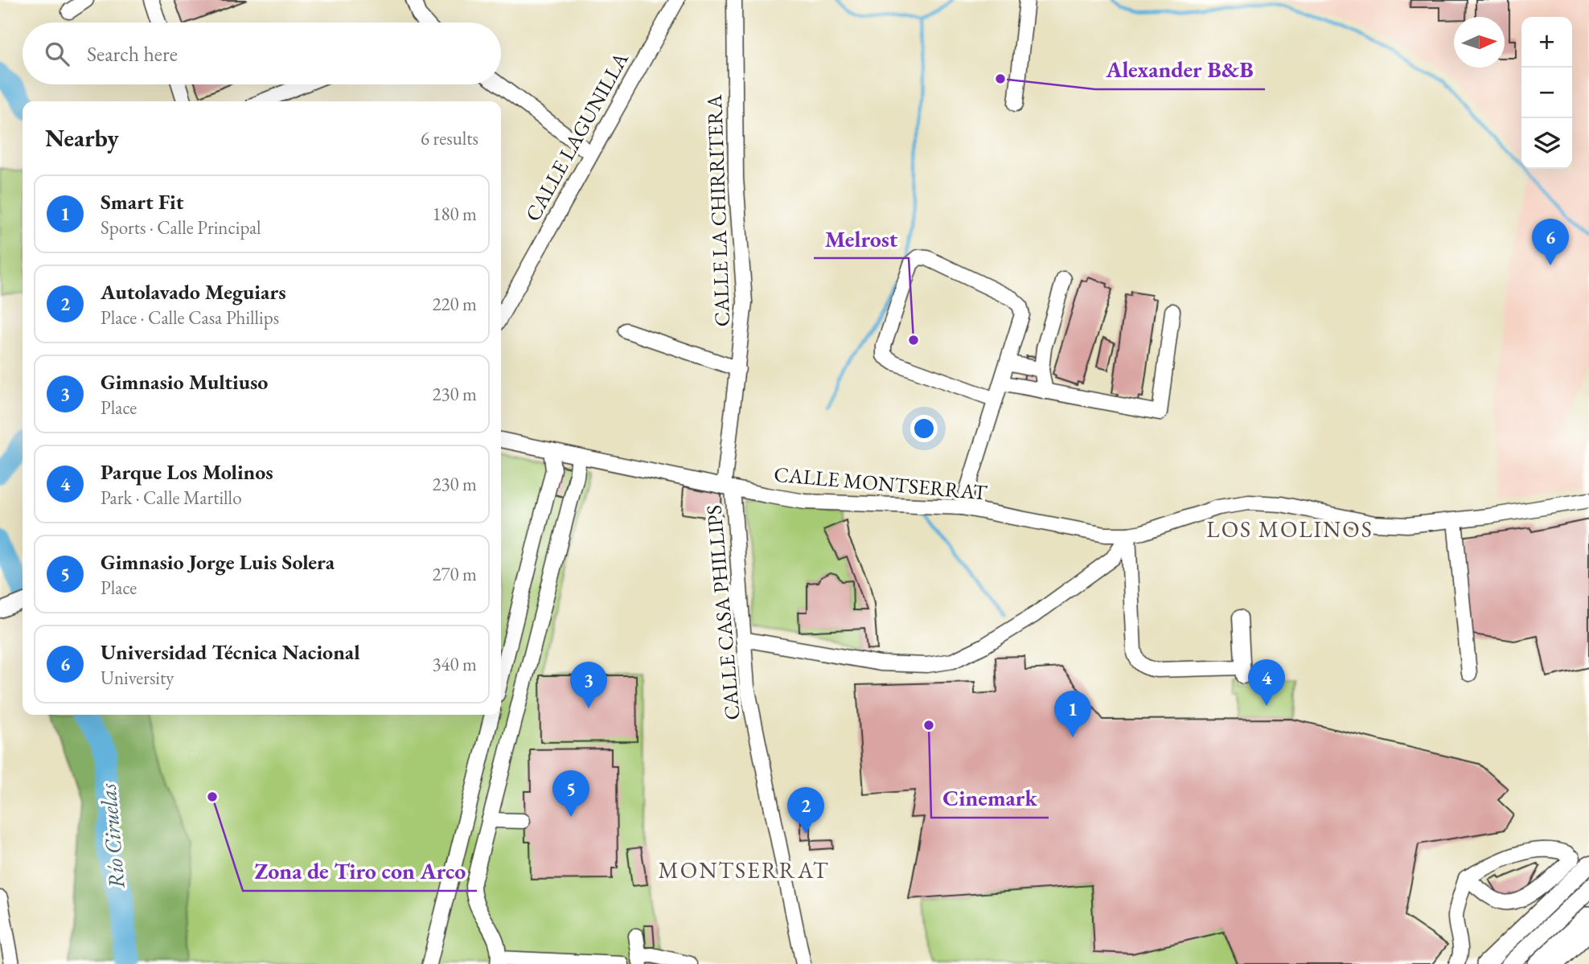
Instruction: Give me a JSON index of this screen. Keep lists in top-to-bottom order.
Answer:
{
  "streets": {
    "street": [
      "CALLE LAGUNILLA",
      "CALLE LA CHIRRITERA",
      "CALLE MONTSERRAT",
      "CALLE CASA PHILLIPS"
    ]
  },
  "crossings": [
    ["CALLE LA CHIRRITERA", "CALLE MONTSERRAT"],
    ["CALLE LA CHIRRITERA", "CALLE CASA PHILLIPS"],
    ["CALLE MONTSERRAT", "CALLE CASA PHILLIPS"]
  ],
  "districts": ["LOS MOLINOS", "MONTSERRAT"],
  "water": ["Río Ciruelas"],
  "places": [
    "Alexander B&B",
    "Melrost",
    "Cinemark",
    "Zona de Tiro con Arco"
  ],
  "north": "right",
  "page": {
    "map_buttons": ["+", "−"],
    "search": "Search here",
    "heading": ["Nearby", "6 results"],
    "list": [
      {
        "mark": "1",
        "name": "Smart Fit",
        "note": "Sports · Calle Principal",
        "value": "180 m"
      },
      {
        "mark": "2",
        "name": "Autolavado Meguiars",
        "note": "Place · Calle Casa Phillips",
        "value": "220 m"
      },
      {
        "mark": "3",
        "name": "Gimnasio Multiuso",
        "note": "Place",
        "value": "230 m"
      },
      {
        "mark": "4",
        "name": "Parque Los Molinos",
        "note": "Park · Calle Martillo",
        "value": "230 m"
      },
      {
        "mark": "5",
        "name": "Gimnasio Jorge Luis Solera",
        "note": "Place",
        "value": "270 m"
      },
      {
        "mark": "6",
        "name": "Universidad Técnica Nacional",
        "note": "University",
        "value": "340 m"
      }
    ],
    "pins": [
      "6",
      "4",
      "3",
      "1",
      "5",
      "2"
    ]
  }
}
